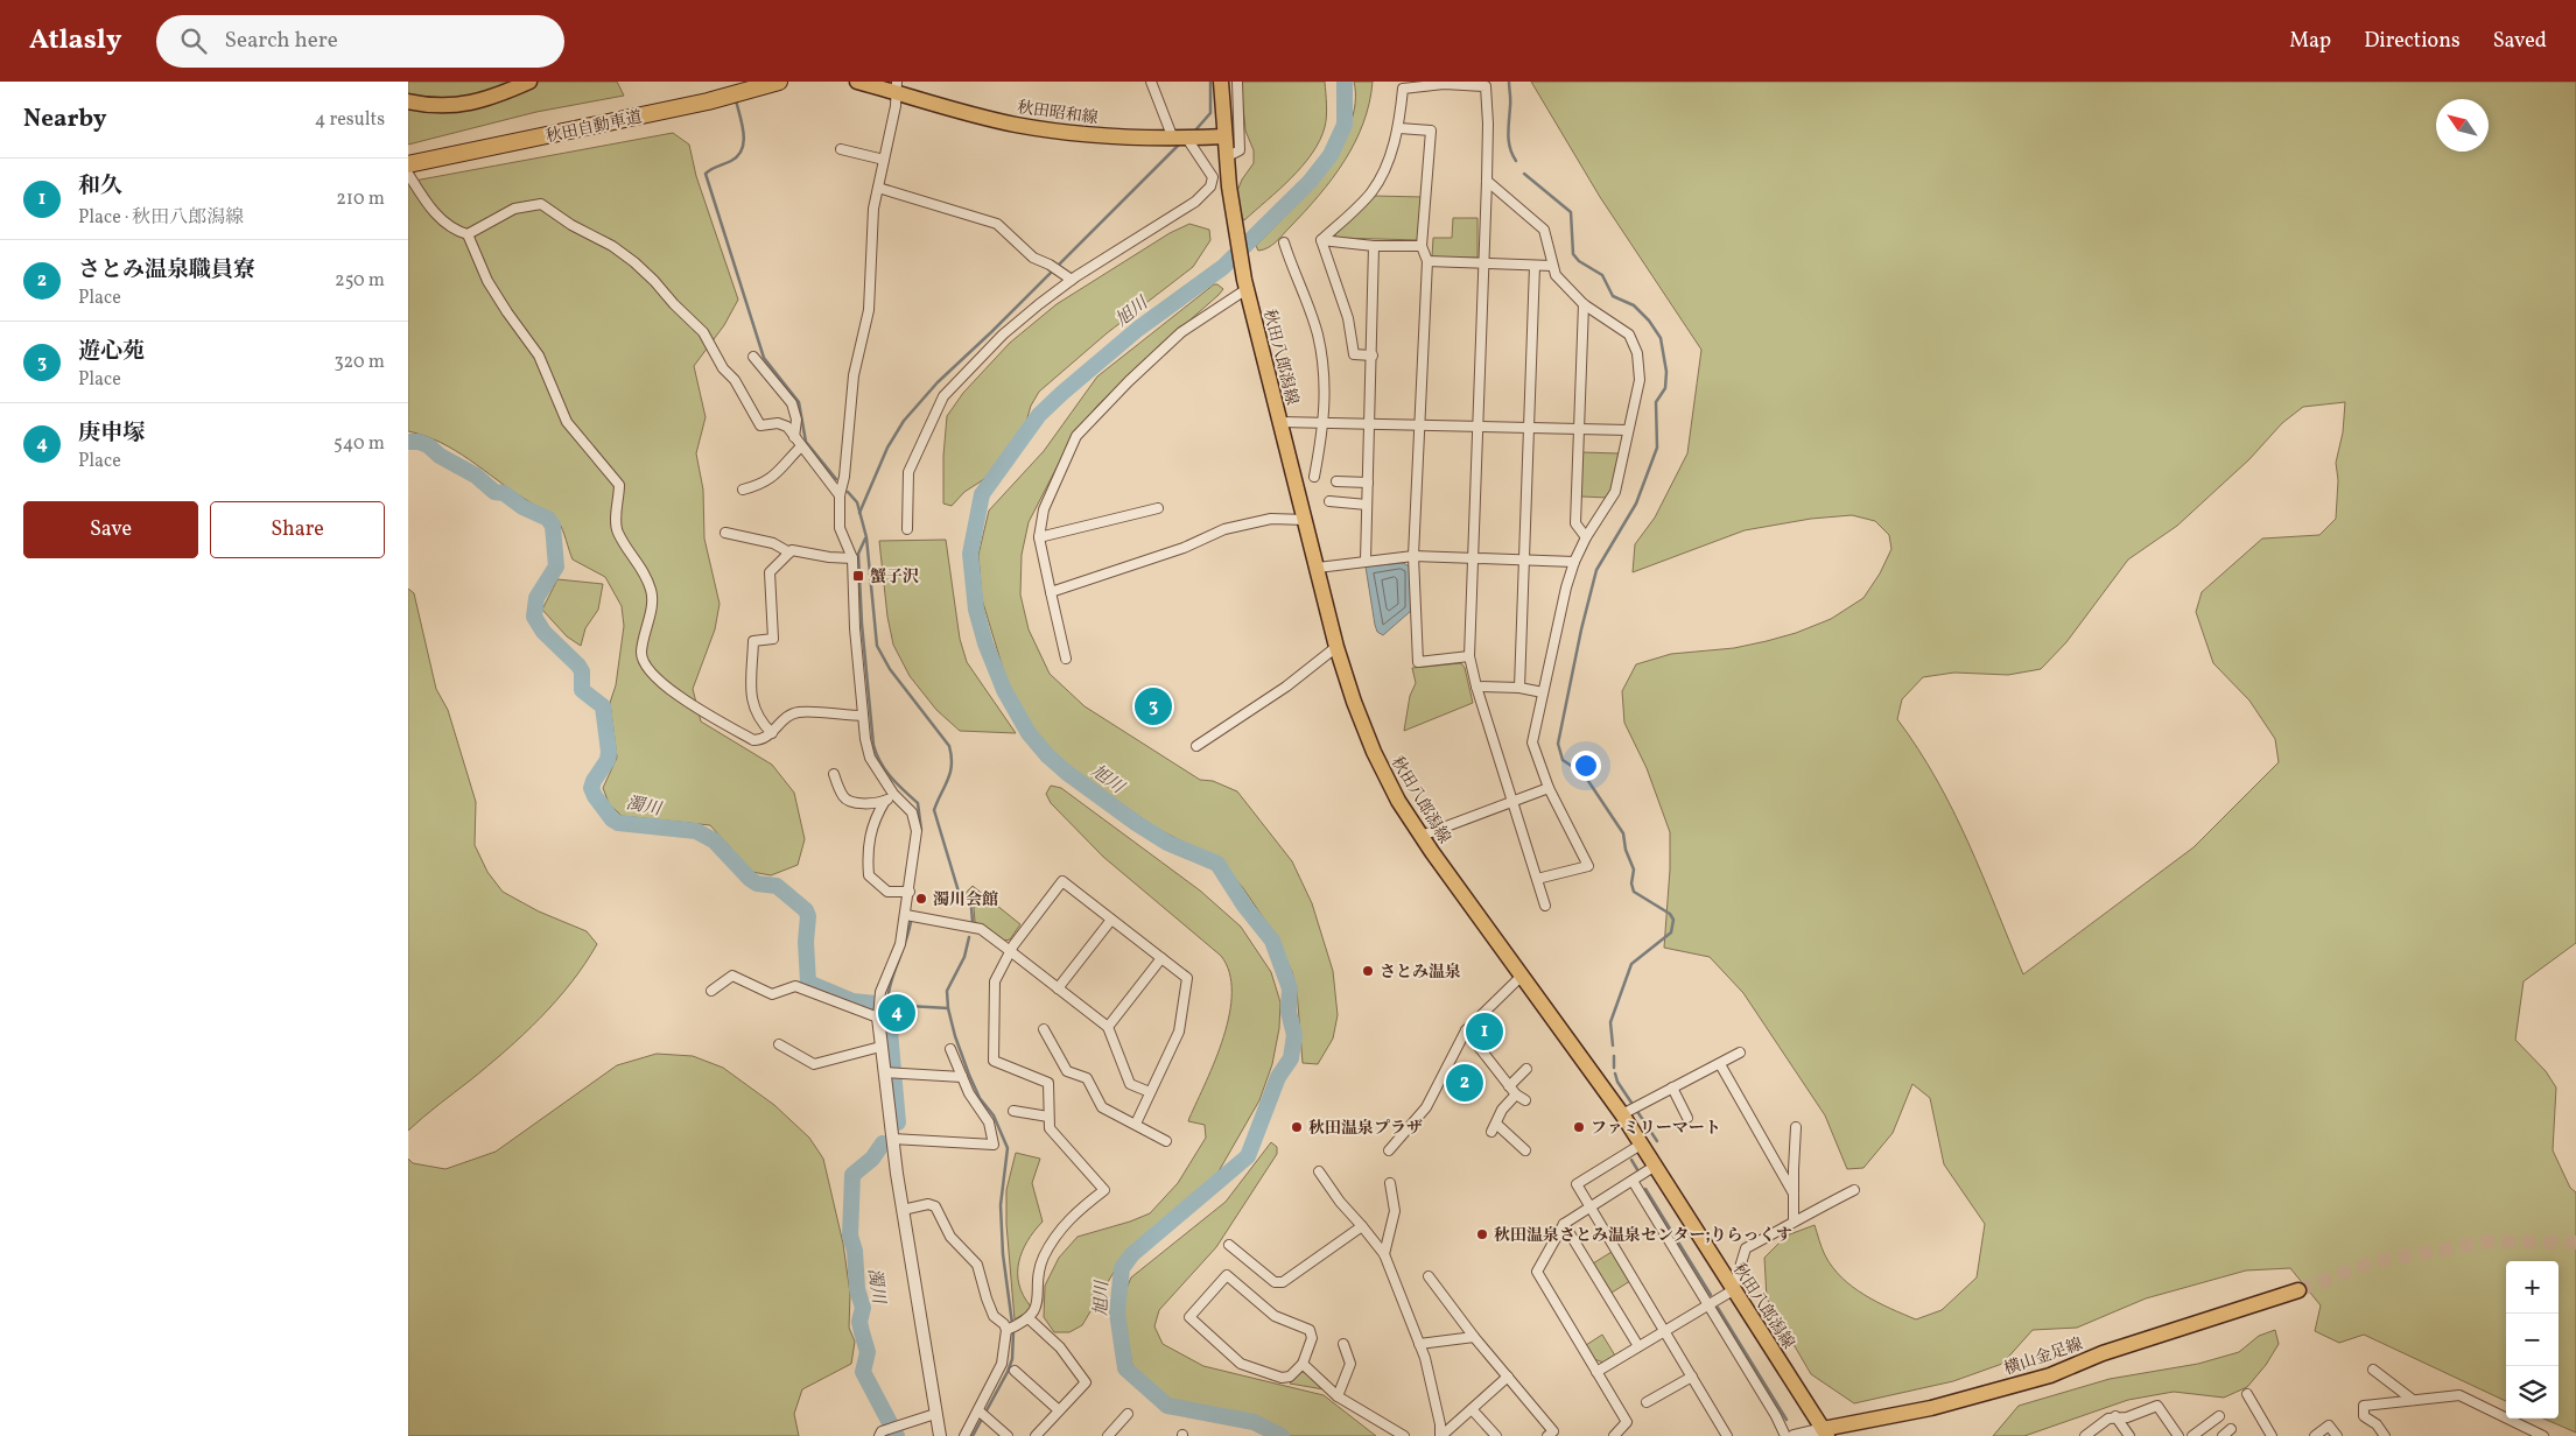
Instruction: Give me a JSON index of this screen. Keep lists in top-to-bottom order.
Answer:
{
  "streets": {
    "highway": ["秋田自動車道"],
    "main road": ["秋田昭和線", "秋田八郎潟線", "横山金足線"]
  },
  "crossings": [
    ["秋田昭和線", "秋田八郎潟線"],
    ["秋田八郎潟線", "横山金足線"]
  ],
  "water": ["旭川", "濁川"],
  "places": {
    "transit": ["蟹子沢"],
    "other": [
      "濁川会館",
      "さとみ温泉",
      "秋田温泉プラザ",
      "ファミリーマート",
      "秋田温泉さとみ温泉センター;りらっくす"
    ]
  },
  "north": "top left",
  "page": {
    "header": "Atlasly",
    "search": "Search here",
    "nav": ["Map", "Directions", "Saved"],
    "heading": ["Nearby", "4 results"],
    "list": [
      {
        "mark": "1",
        "name": "和久",
        "note": "Place · 秋田八郎潟線",
        "value": "210 m"
      },
      {
        "mark": "2",
        "name": "さとみ温泉職員寮",
        "note": "Place",
        "value": "250 m"
      },
      {
        "mark": "3",
        "name": "遊心苑",
        "note": "Place",
        "value": "320 m"
      },
      {
        "mark": "4",
        "name": "庚申塚",
        "note": "Place",
        "value": "540 m"
      }
    ],
    "buttons": ["Save", "Share"],
    "pins": [
      "3",
      "4",
      "1",
      "2"
    ],
    "map_buttons": ["+", "−"]
  }
}
